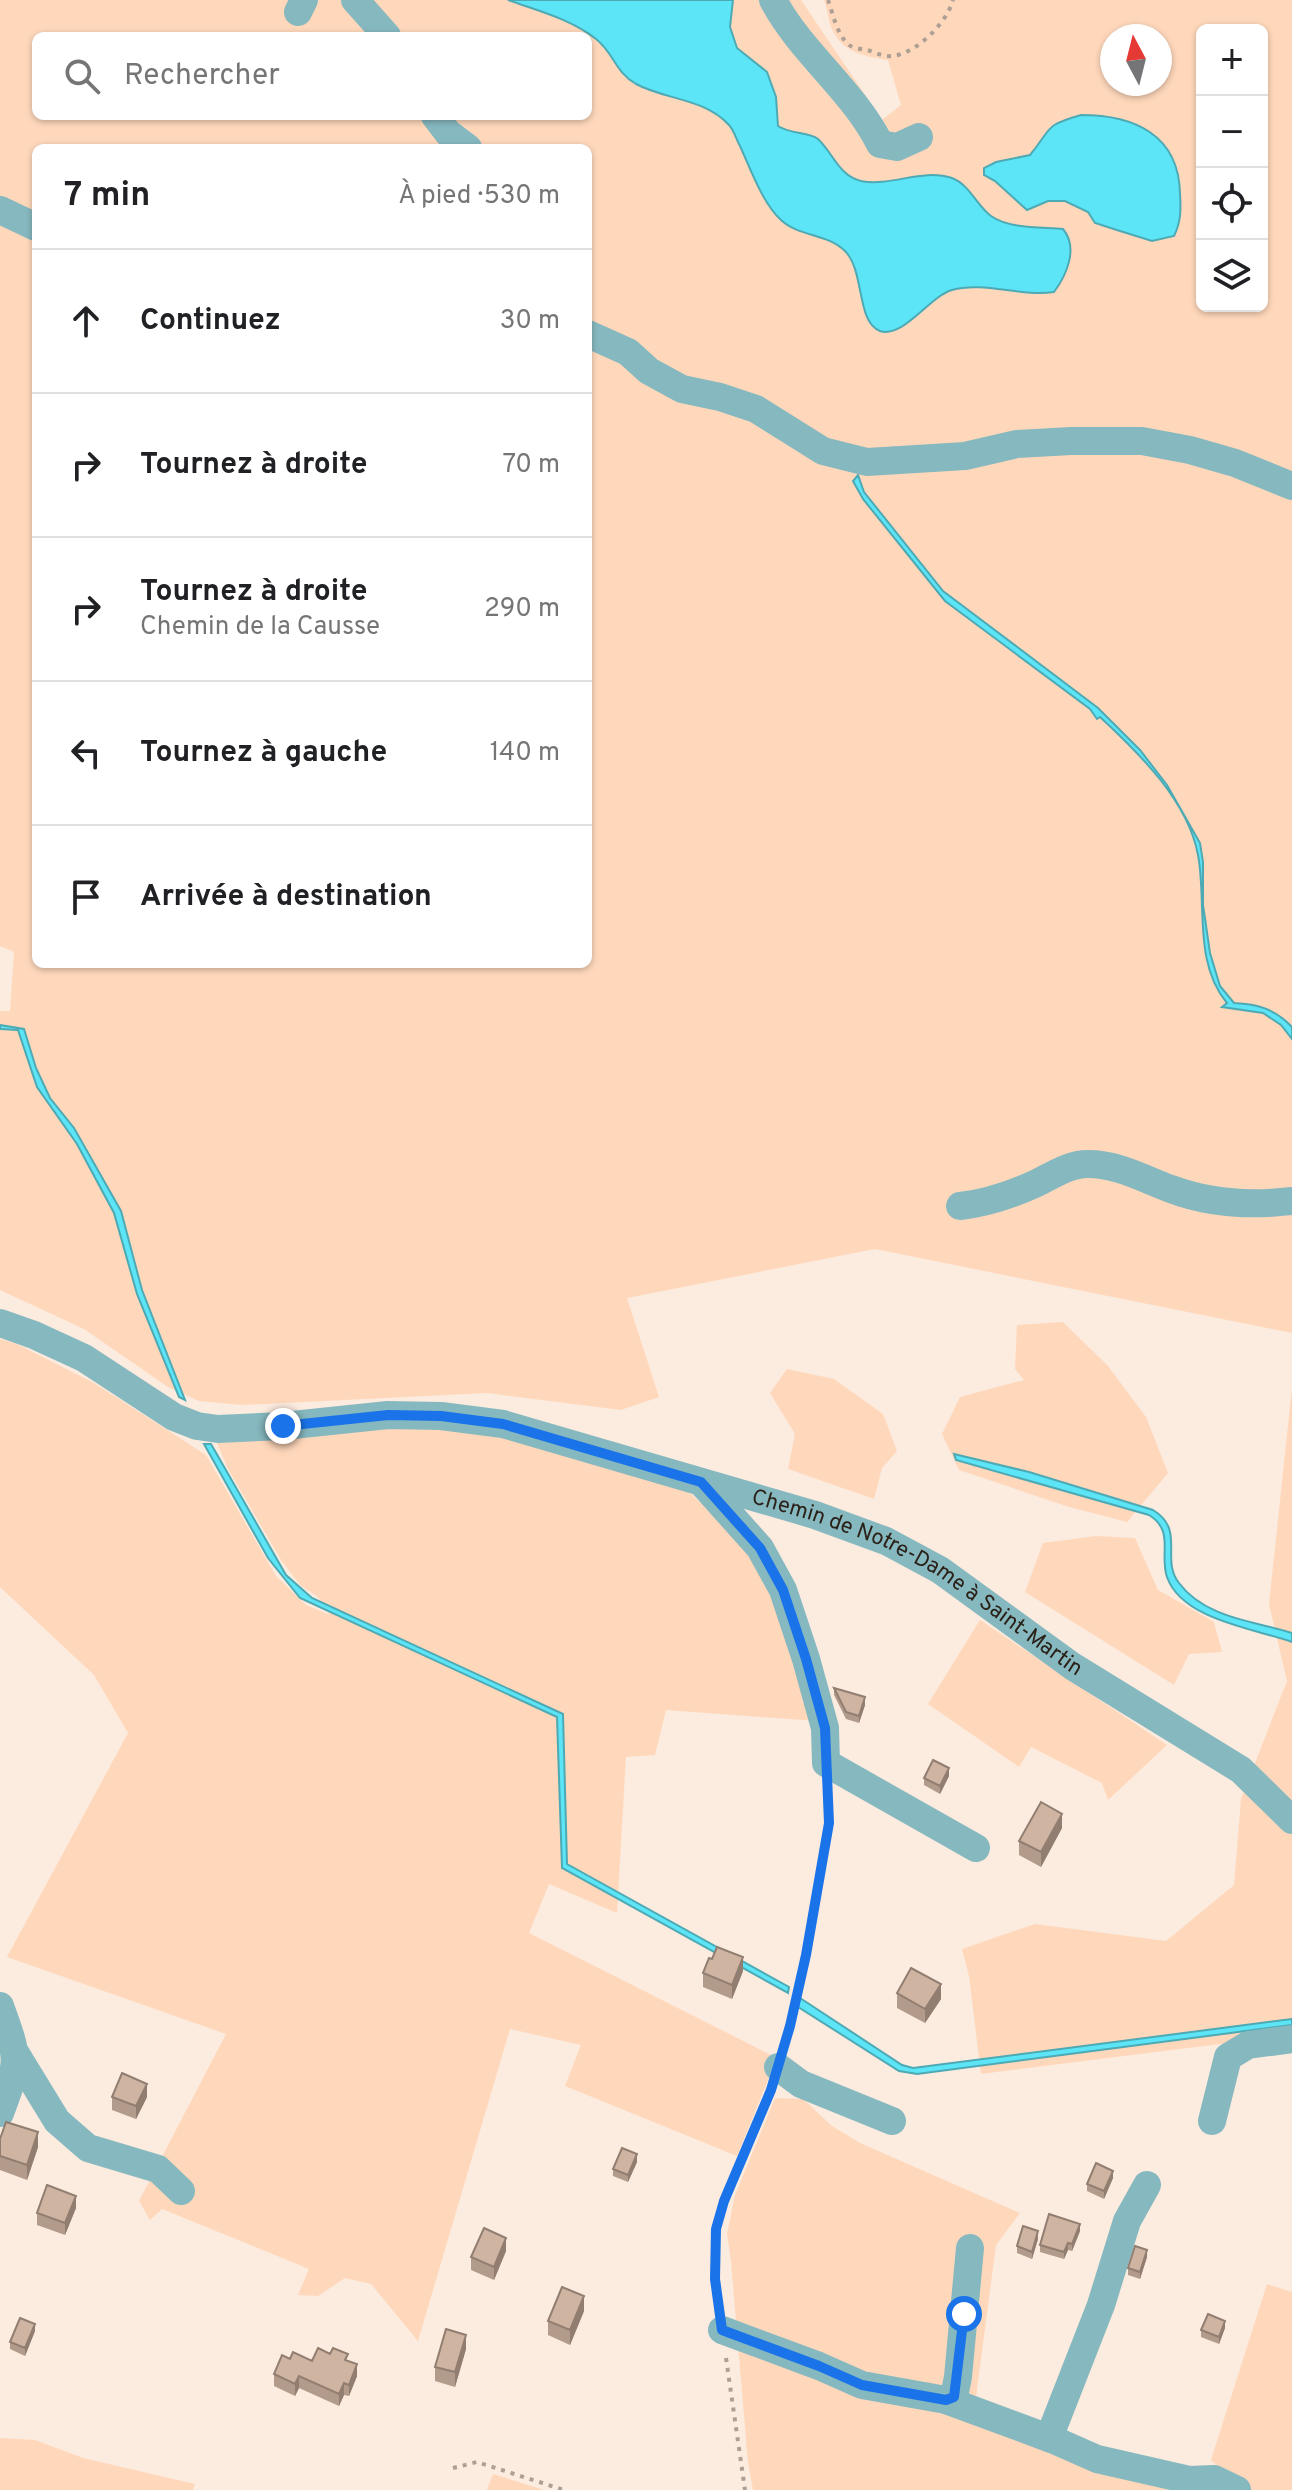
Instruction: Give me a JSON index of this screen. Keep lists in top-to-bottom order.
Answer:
{
  "streets": {
    "street": ["Chemin de Notre-Dame à Saint-Martin"]
  },
  "north": "top",
  "page": {
    "map_buttons": ["+", "−"],
    "search": "Rechercher",
    "heading": ["7 min", "À pied · 530 m"],
    "list": [
      ["Continuez", "30 m"],
      ["Tournez à droite", "70 m"],
      ["Tournez à droite", "Chemin de la Causse", "290 m"],
      ["Tournez à gauche", "140 m"],
      "Arrivée à destination"
    ]
  }
}
